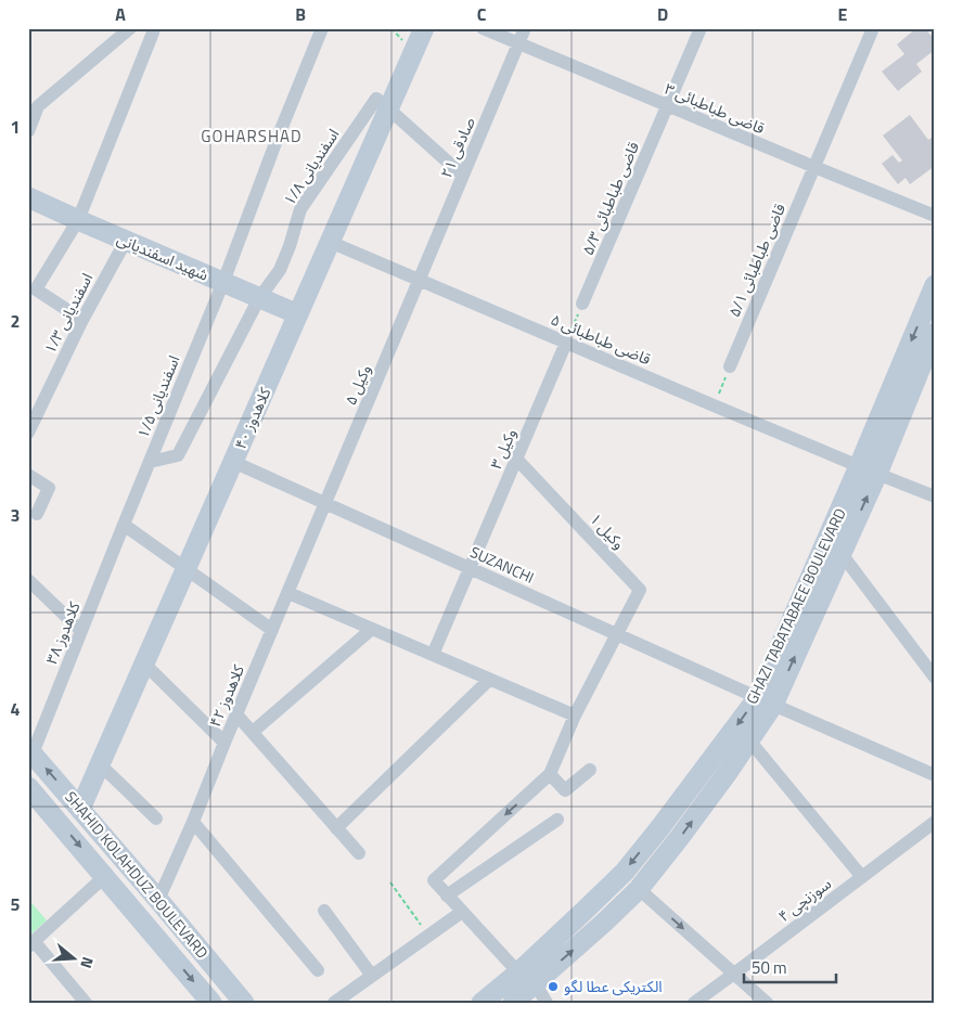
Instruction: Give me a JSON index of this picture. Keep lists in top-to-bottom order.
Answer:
{
  "streets": {
    "main road": [
      "شهید اسفندیانی",
      "کلاهدوز ۴۰",
      "GHAZI TABATABAEE BOULEVARD",
      "SHAHID KOLAHDUZ BOULEVARD"
    ],
    "street": [
      "قاضی طباطبائی ۳",
      "صادقی ۲۱",
      "اسفندیانی ۱/۸",
      "قاضی طباطبائی ۵/۳",
      "قاضی طباطبائی ۵/۱",
      "اسفندیانی ۱/۳",
      "قاضی طباطبائی ۵",
      "وکيل ۵",
      "اسفندیانی ۱/۵",
      "وکيل ۳",
      "وکيل ۱",
      "SUZANCHI",
      "کلاهدوز ۳۸",
      "کلاهدوز ۴۲",
      "سوزنچی ۴"
    ]
  },
  "crossings": [
    ["قاضی طباطبائی ۳", "صادقی ۲۱"],
    ["قاضی طباطبائی ۳", "قاضی طباطبائی ۵/۳"],
    ["قاضی طباطبائی ۳", "قاضی طباطبائی ۵/۱"],
    ["صادقی ۲۱", "قاضی طباطبائی ۵"],
    ["صادقی ۲۱", "وکيل ۵"],
    ["اسفندیانی ۱/۸", "شهید اسفندیانی"],
    ["اسفندیانی ۱/۸", "کلاهدوز ۴۰"],
    ["شهید اسفندیانی", "اسفندیانی ۱/۳"],
    ["شهید اسفندیانی", "اسفندیانی ۱/۵"],
    ["شهید اسفندیانی", "کلاهدوز ۴۰"],
    ["قاضی طباطبائی ۵", "وکيل ۵"],
    ["قاضی طباطبائی ۵", "کلاهدوز ۴۰"],
    ["قاضی طباطبائی ۵", "وکيل ۳"],
    ["قاضی طباطبائی ۵", "GHAZI TABATABAEE BOULEVARD"],
    ["وکيل ۵", "SUZANCHI"],
    ["وکيل ۵", "کلاهدوز ۴۲"],
    ["اسفندیانی ۱/۵", "کلاهدوز ۳۸"],
    ["کلاهدوز ۴۰", "SUZANCHI"],
    ["کلاهدوز ۴۰", "SHAHID KOLAHDUZ BOULEVARD"],
    ["وکيل ۳", "وکيل ۱"],
    ["وکيل ۳", "SUZANCHI"],
    ["وکيل ۱", "SUZANCHI"],
    ["SUZANCHI", "GHAZI TABATABAEE BOULEVARD"],
    ["SUZANCHI", "کلاهدوز ۴۲"],
    ["کلاهدوز ۳۸", "SHAHID KOLAHDUZ BOULEVARD"],
    ["کلاهدوز ۴۲", "SHAHID KOLAHDUZ BOULEVARD"]
  ],
  "districts": ["GOHARSHAD"],
  "places": ["الکتریکی عطا لگو"],
  "scale_bar": "50 m",
  "north": "right",
  "grid": {
    "columns": [
      "A",
      "B",
      "C",
      "D",
      "E"
    ],
    "rows": [
      "1",
      "2",
      "3",
      "4",
      "5"
    ]
  }
}
